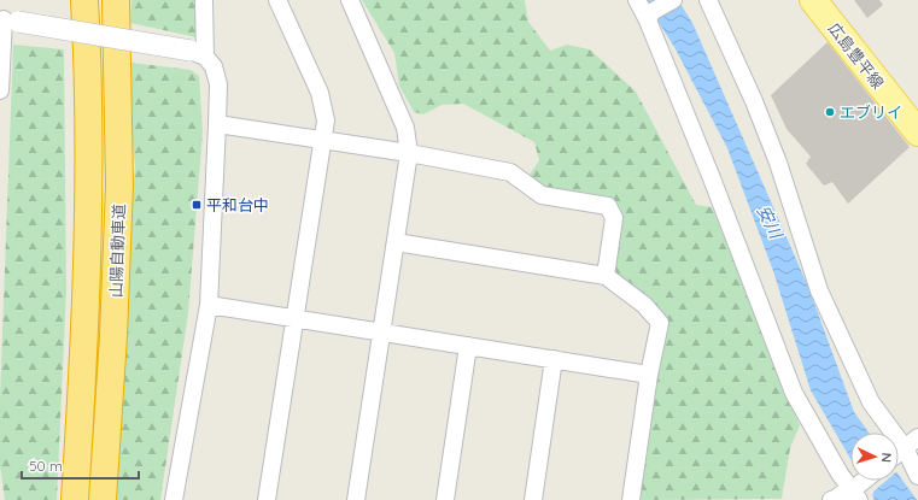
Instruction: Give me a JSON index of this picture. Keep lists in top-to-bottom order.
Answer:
{
  "streets": {
    "highway": ["山陽自動車道"],
    "main road": ["広島豊平線"]
  },
  "water": ["安川"],
  "places": {
    "other": ["エブリイ"],
    "transit": ["平和台中"]
  },
  "scale_bar": "50 m",
  "north": "right"
}
